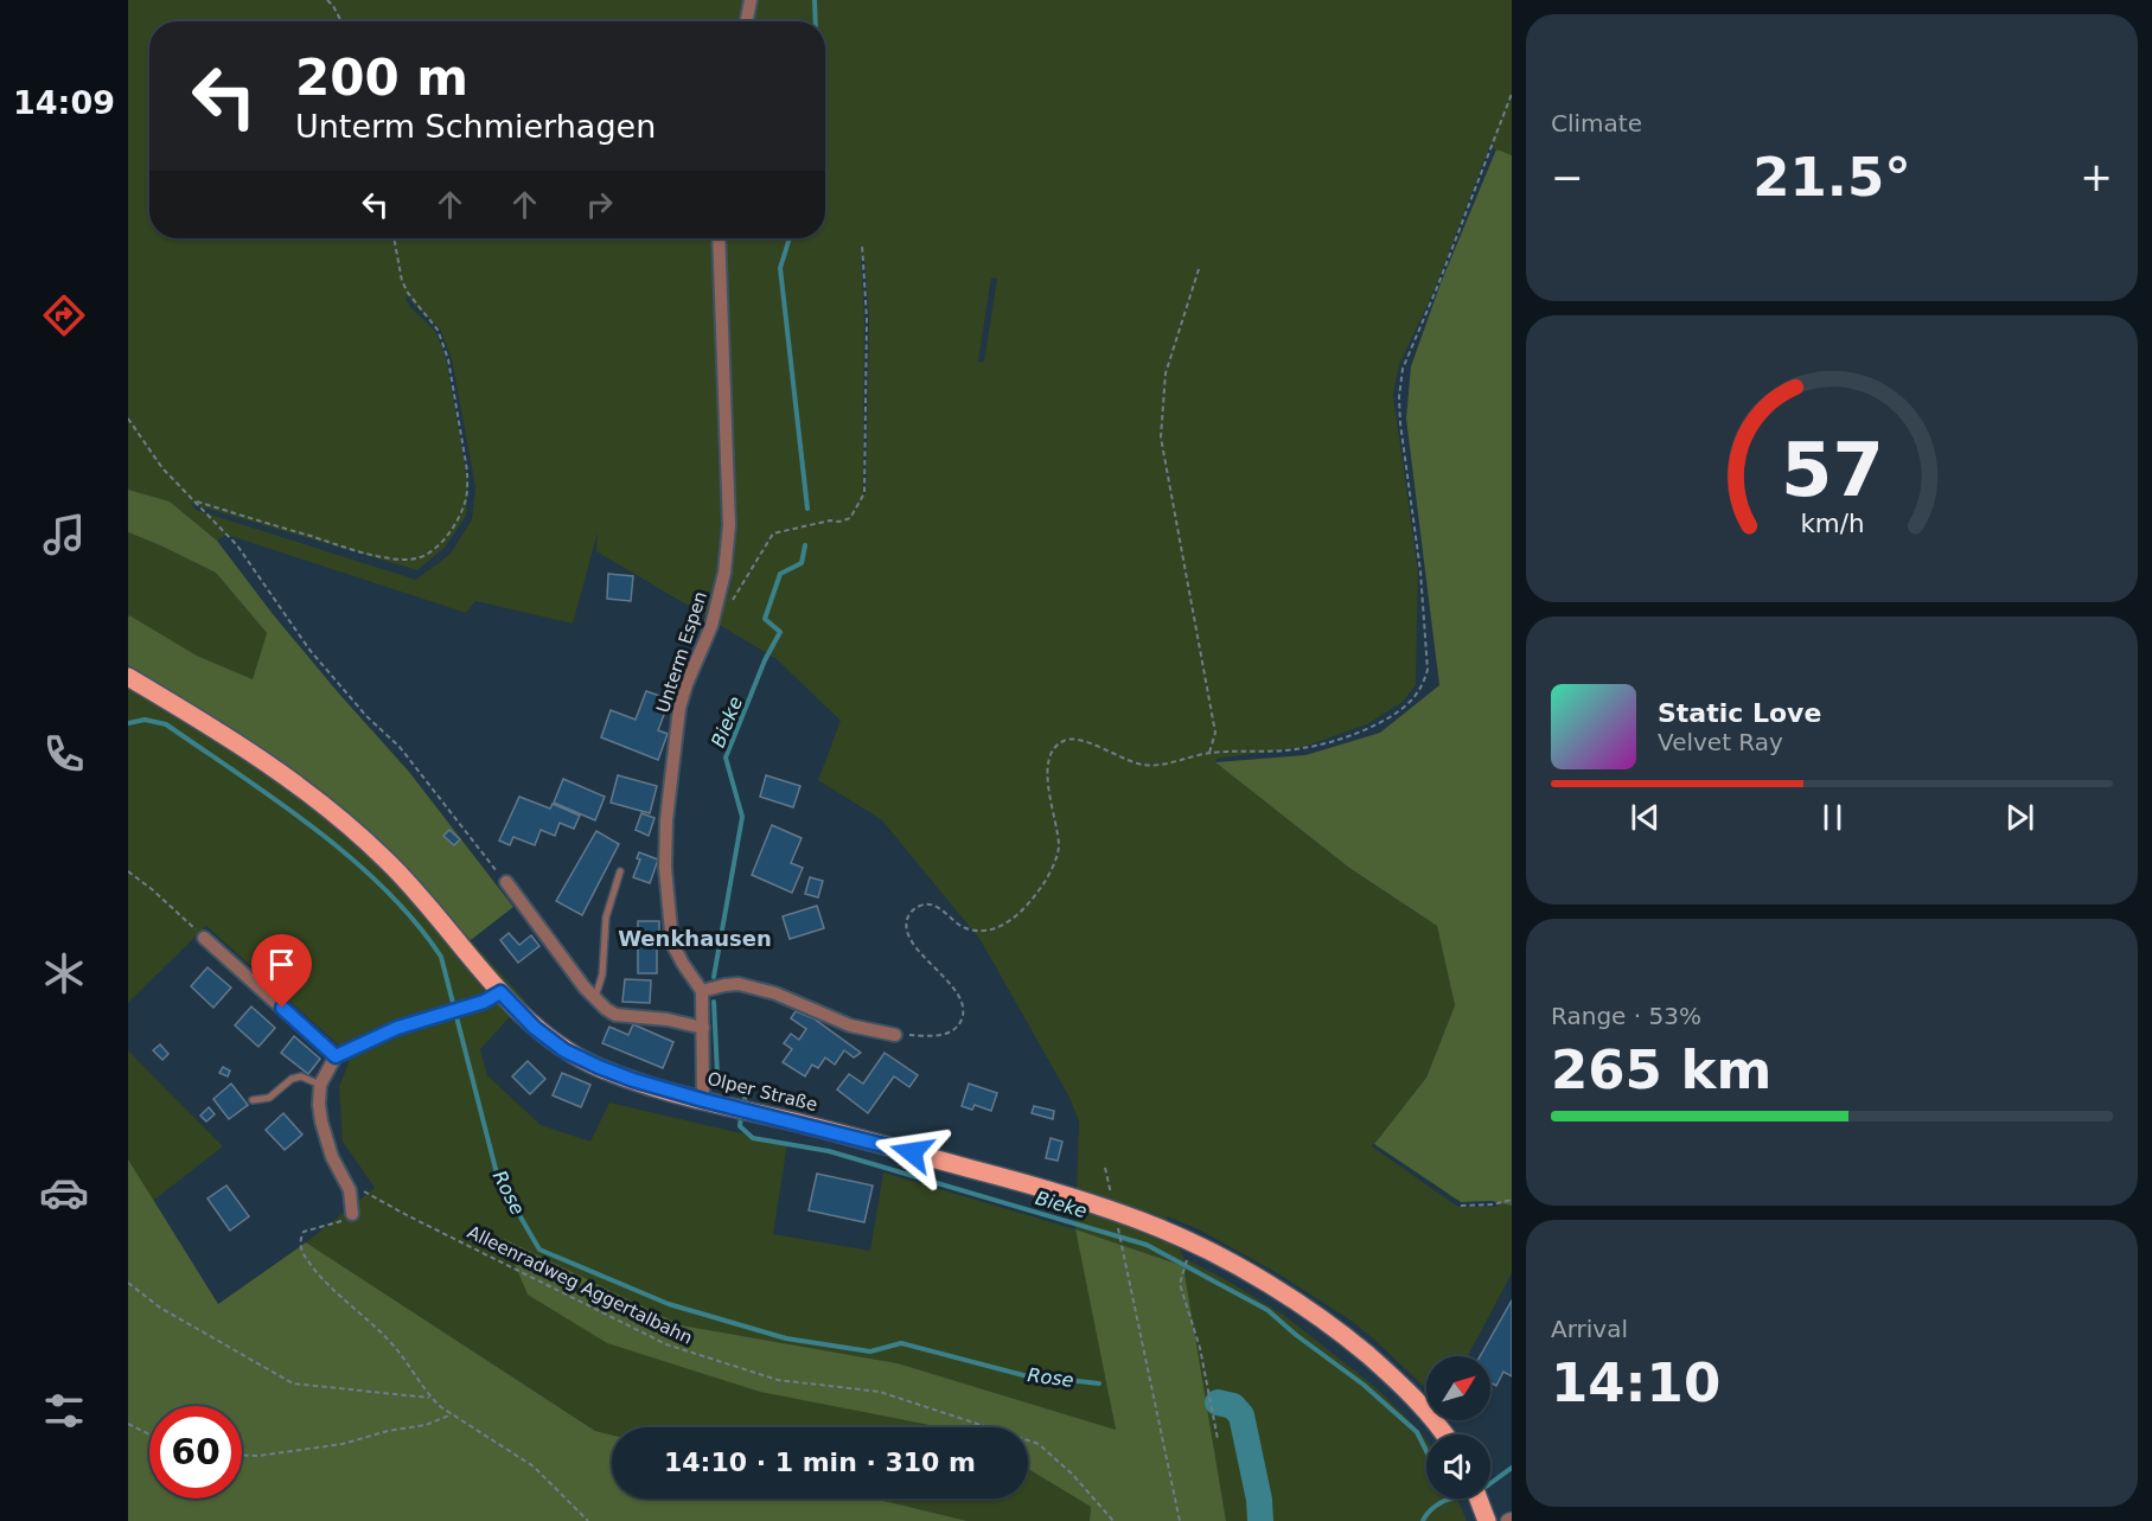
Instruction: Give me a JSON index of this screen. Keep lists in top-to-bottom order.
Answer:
{
  "streets": {
    "main road": ["Olper Straße"],
    "street": ["Unterm Espen"],
    "path": ["Alleenradweg Aggertalbahn"]
  },
  "districts": ["Wenkhausen"],
  "water": ["Bieke", "Rose"],
  "north": "top right",
  "page": {
    "tabs": "14:09",
    "tile": [
      "Climate",
      ["Range · 53%", "265 km"],
      ["Arrival", "14:10"]
    ],
    "turn": ["200 m", "Unterm Schmierhagen"],
    "heat": ["−", "21.5°", "+"],
    "song": ["Static Love", "Velvet Ray"],
    "limit": "60",
    "trip": "14:10 · 1 min · 310 m",
    "gauge": ["57", "km/h"]
  }
}
